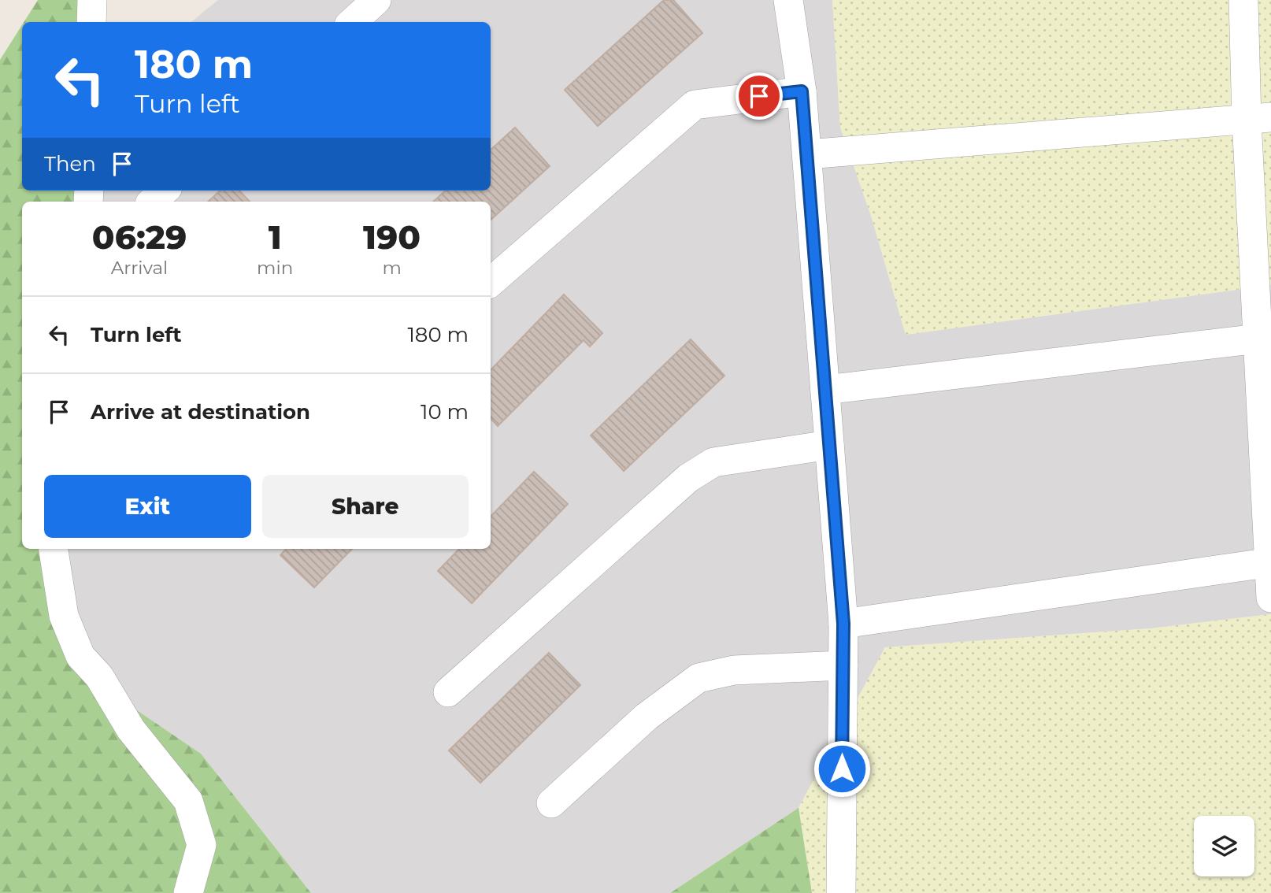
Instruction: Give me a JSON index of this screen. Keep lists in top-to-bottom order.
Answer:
{
  "page": {
    "turn": ["180 m", "Turn left"],
    "then": "Then",
    "eta": [
      "06:29",
      "Arrival",
      "1",
      "min",
      "190",
      "m"
    ],
    "list": [
      {
        "name": "Turn left",
        "value": "180 m"
      },
      {
        "name": "Arrive at destination",
        "value": "10 m"
      }
    ],
    "buttons": ["Exit", "Share"]
  }
}
